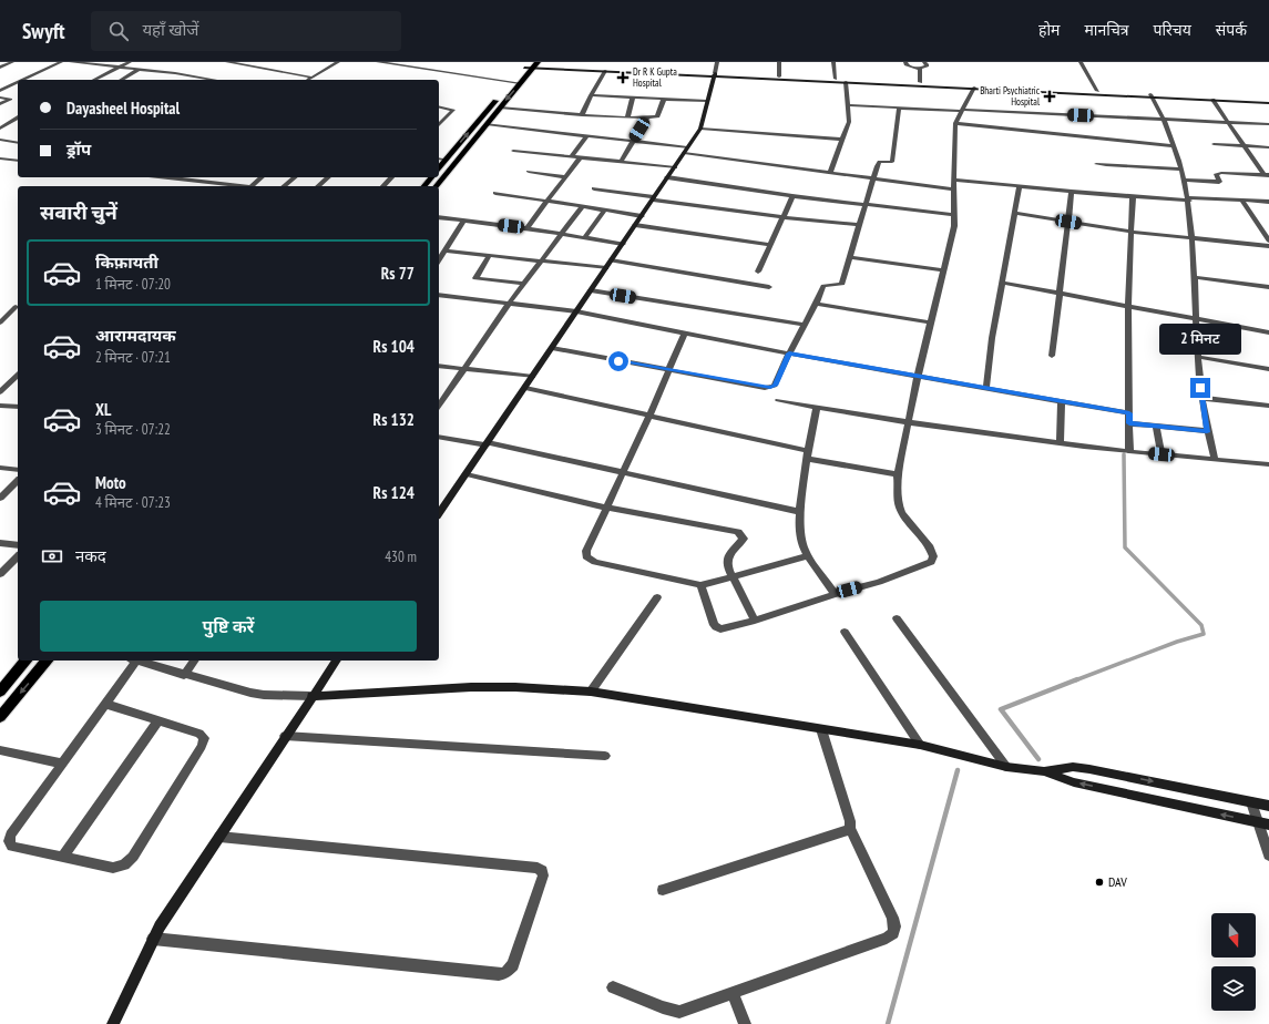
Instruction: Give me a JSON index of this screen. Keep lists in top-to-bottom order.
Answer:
{
  "places": {
    "health": ["Dr R K Gupta Hospital", "Bharti Psychiatric Hospital"],
    "other": ["DAV"]
  },
  "north": "bottom",
  "page": {
    "header": "Swyft",
    "search": "यहाँ खोजें",
    "nav": [
      "होम",
      "मानचित्र",
      "परिचय",
      "संपर्क"
    ],
    "banner": ["Dayasheel Hospital", "ड्रॉप"],
    "heading": "सवारी चुनें",
    "list": [
      {
        "name": "किफ़ायती",
        "note": "1 मिनट · 07:20",
        "value": "Rs 77"
      },
      {
        "name": "आरामदायक",
        "note": "2 मिनट · 07:21",
        "value": "Rs 104"
      },
      {
        "name": "XL",
        "note": "3 मिनट · 07:22",
        "value": "Rs 132"
      },
      {
        "name": "Moto",
        "note": "4 मिनट · 07:23",
        "value": "Rs 124"
      }
    ],
    "bubble": "2 मिनट",
    "pay": ["नकद", "430 m"],
    "buttons": "पुष्टि करें"
  }
}
